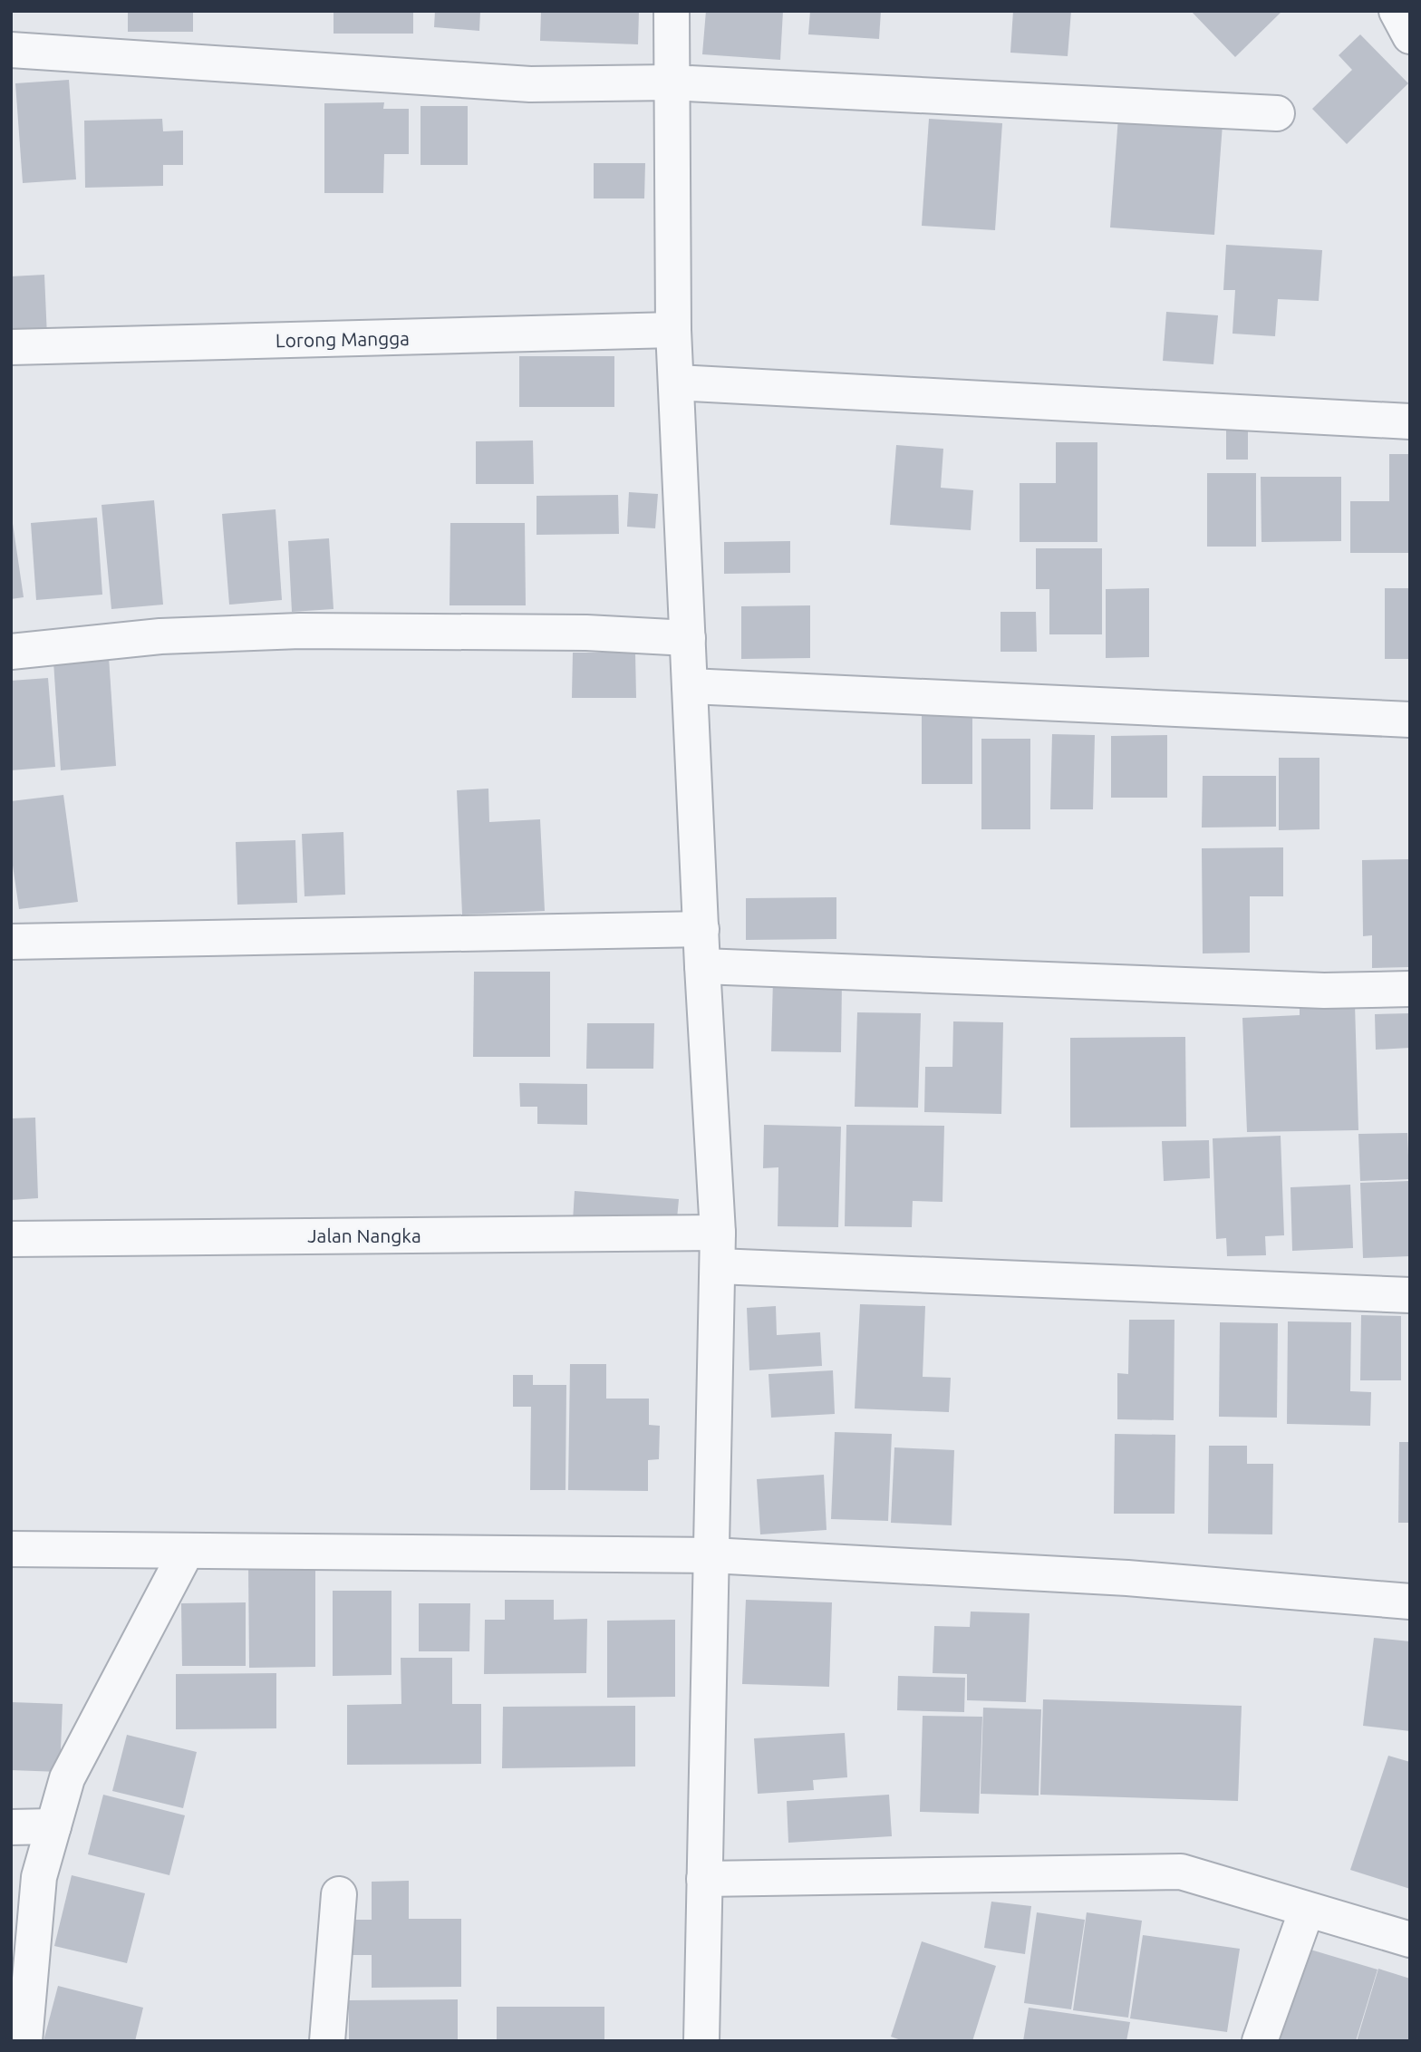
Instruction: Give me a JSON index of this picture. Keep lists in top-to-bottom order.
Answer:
{
  "streets": {
    "street": ["Lorong Mangga", "Jalan Nangka"]
  }
}
